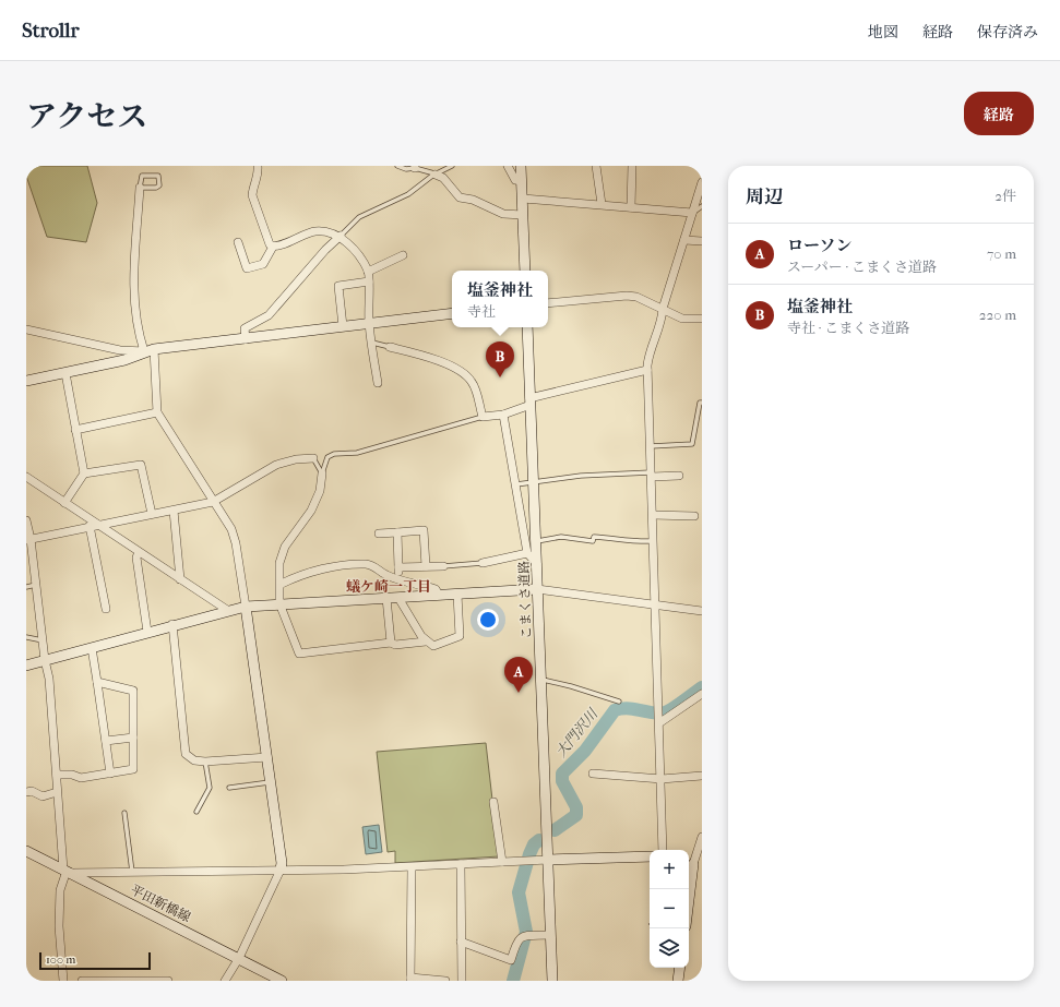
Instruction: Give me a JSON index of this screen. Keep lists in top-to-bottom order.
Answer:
{
  "streets": {
    "street": ["こまくさ道路", "平田新橋線"]
  },
  "districts": ["蟻ケ崎一丁目"],
  "water": ["大門沢川"],
  "scale_bar": "100 m",
  "page": {
    "header": "Strollr",
    "nav": ["地図", "経路", "保存済み"],
    "title": "アクセス",
    "buttons": "経路",
    "heading": ["周辺", "2件"],
    "list": [
      {
        "mark": "A",
        "name": "ローソン",
        "note": "スーパー · こまくさ道路",
        "value": "70 m"
      },
      {
        "mark": "B",
        "name": "塩釜神社",
        "note": "寺社 · こまくさ道路",
        "value": "220 m"
      }
    ],
    "popup": ["塩釜神社", "寺社"],
    "pins": ["B", "A"],
    "map_buttons": ["+", "−"],
    "scale": "100 m"
  }
}
